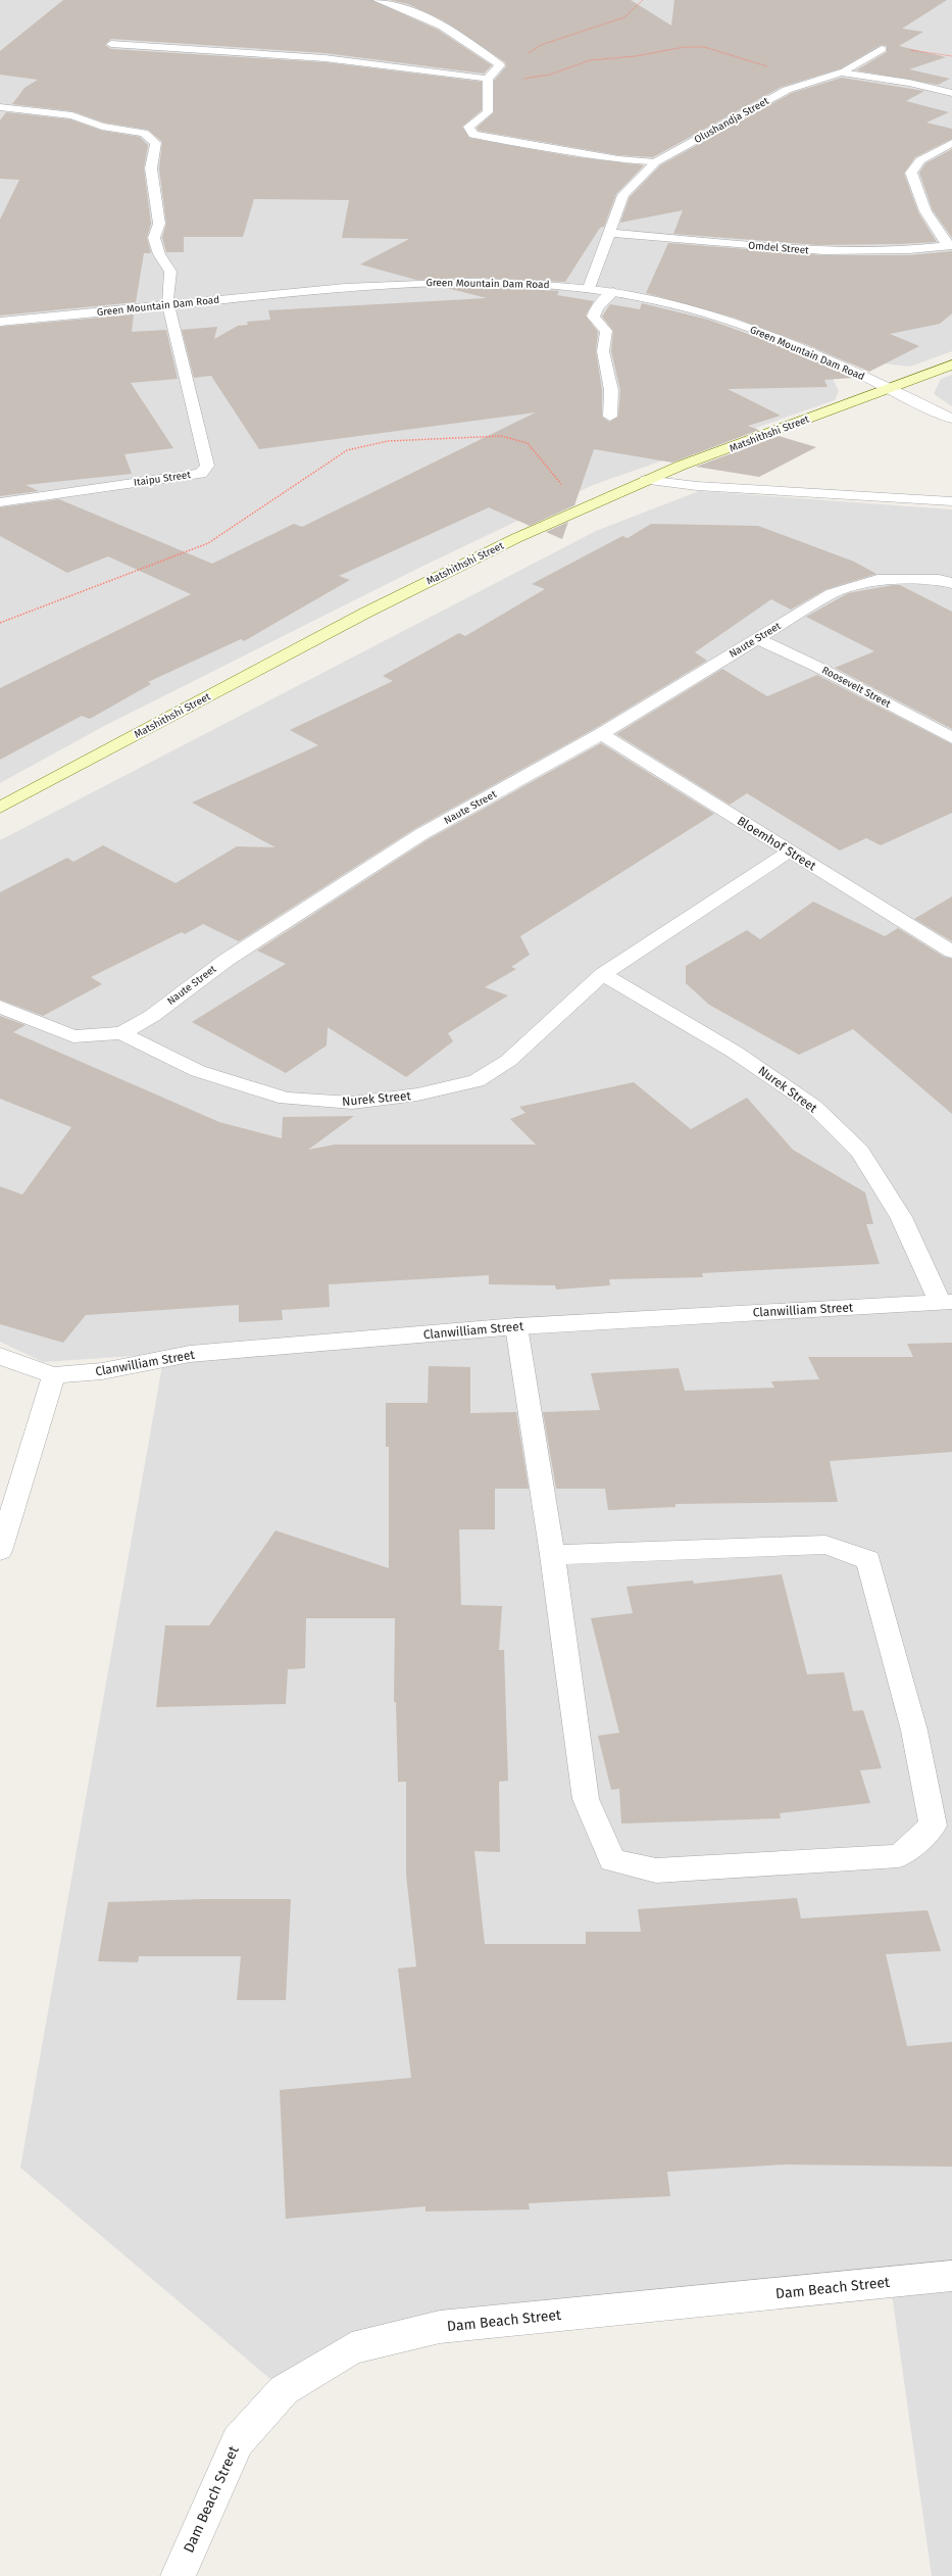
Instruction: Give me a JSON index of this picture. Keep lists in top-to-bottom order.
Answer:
{
  "streets": {
    "main road": ["Matshithshi Street"],
    "street": [
      "Olushandja Street",
      "Omdel Street",
      "Green Mountain Dam Road",
      "Itaipu Street",
      "Naute Street",
      "Roosevelt Street",
      "Bloemhof Street",
      "Nurek Street",
      "Clanwilliam Street",
      "Dam Beach Street"
    ]
  },
  "crossings": [
    ["Olushandja Street", "Omdel Street"],
    ["Olushandja Street", "Green Mountain Dam Road"],
    ["Green Mountain Dam Road", "Matshithshi Street"],
    ["Green Mountain Dam Road", "Itaipu Street"],
    ["Naute Street", "Roosevelt Street"],
    ["Naute Street", "Bloemhof Street"],
    ["Naute Street", "Nurek Street"],
    ["Bloemhof Street", "Nurek Street"],
    ["Nurek Street", "Clanwilliam Street"]
  ]
}
